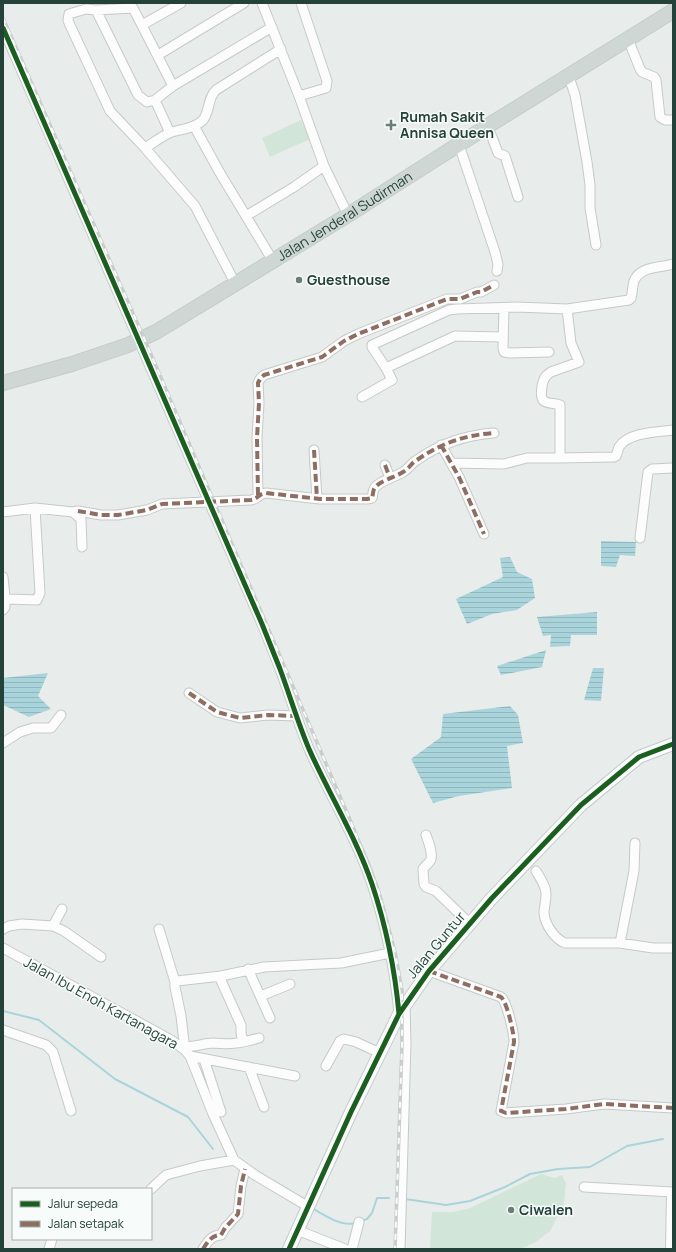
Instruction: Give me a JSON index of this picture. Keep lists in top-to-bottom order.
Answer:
{
  "streets": {
    "main road": ["Jalan Jenderal Sudirman"],
    "street": ["Jalan Guntur", "Jalan Ibu Enoh Kartanagara"]
  },
  "crossings": [
    ["Jalan Guntur", "Jalan Ibu Enoh Kartanagara"]
  ],
  "places": {
    "health": ["Rumah Sakit Annisa Queen"],
    "other": ["Guesthouse", "Ciwalen"]
  },
  "legend": ["Jalur sepeda", "Jalan setapak"]
}
